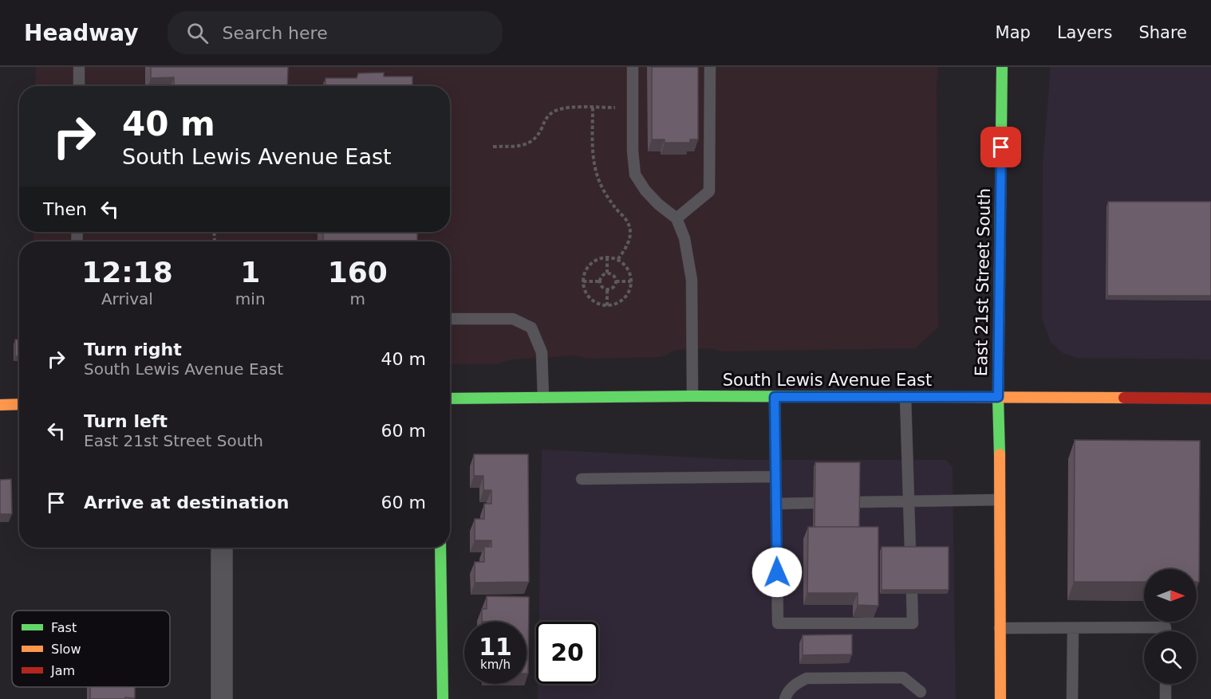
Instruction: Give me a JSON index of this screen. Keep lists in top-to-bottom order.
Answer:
{
  "streets": {
    "main road": ["East 21st Street South", "South Lewis Avenue East"]
  },
  "crossings": [
    ["East 21st Street South", "South Lewis Avenue East"]
  ],
  "legend": ["Fast", "Slow", "Jam"],
  "north": "right",
  "page": {
    "header": "Headway",
    "search": "Search here",
    "nav": ["Map", "Layers", "Share"],
    "turn": ["40 m", "South Lewis Avenue East"],
    "then": "Then",
    "eta": [
      "12:18",
      "Arrival",
      "1",
      "min",
      "160",
      "m"
    ],
    "list": [
      {
        "name": "Turn right",
        "note": "South Lewis Avenue East",
        "value": "40 m"
      },
      {
        "name": "Turn left",
        "note": "East 21st Street South",
        "value": "60 m"
      },
      {
        "name": "Arrive at destination",
        "value": "60 m"
      }
    ],
    "speed": "11 km/h",
    "limit": "20"
  }
}
